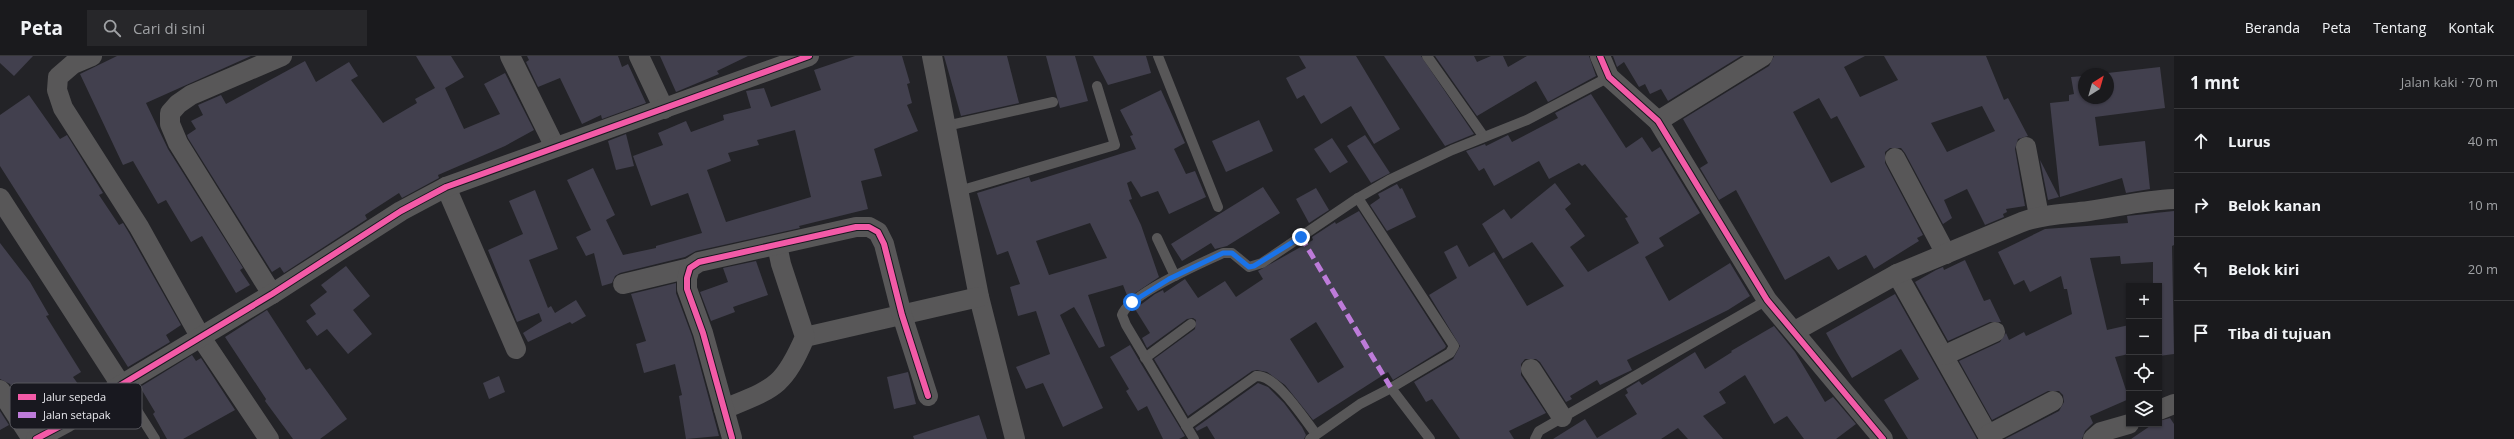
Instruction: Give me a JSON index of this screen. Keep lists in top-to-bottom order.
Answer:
{
  "legend": ["Jalur sepeda", "Jalan setapak"],
  "north": "top right",
  "page": {
    "header": "Peta",
    "search": "Cari di sini",
    "nav": [
      "Beranda",
      "Peta",
      "Tentang",
      "Kontak"
    ],
    "heading": ["1 mnt", "Jalan kaki · 70 m"],
    "list": [
      ["Lurus", "40 m"],
      ["Belok kanan", "10 m"],
      ["Belok kiri", "20 m"],
      "Tiba di tujuan"
    ],
    "map_buttons": ["+", "−"]
  }
}
